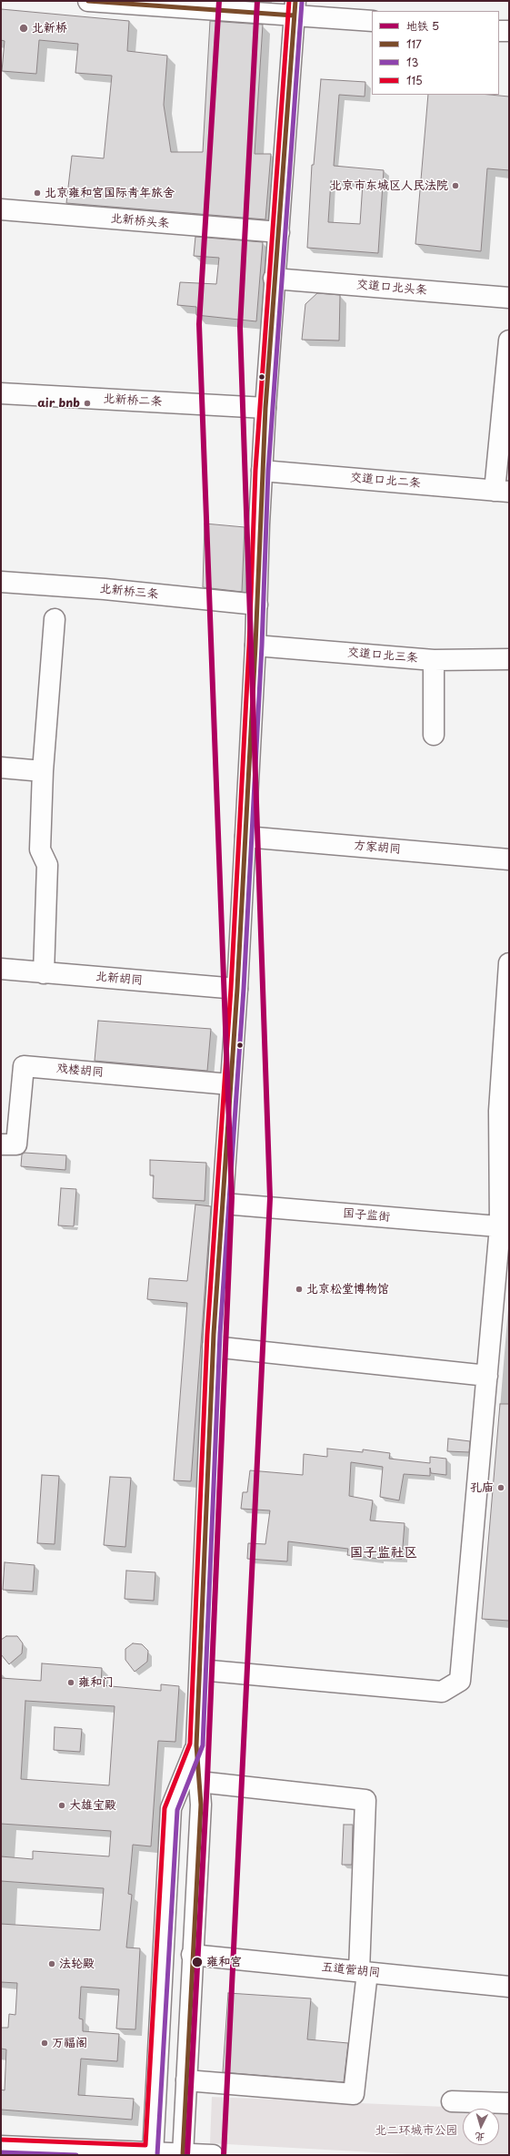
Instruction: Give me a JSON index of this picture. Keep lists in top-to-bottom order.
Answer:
{
  "streets": {
    "main road": [
      "北新桥头条",
      "交道口北头条",
      "北新桥二条",
      "交道口北二条",
      "北新桥三条",
      "交道口北三条",
      "方家胡同",
      "北新胡同",
      "戏楼胡同",
      "国子监街",
      "五道营胡同"
    ]
  },
  "districts": ["国子监社区"],
  "parks": ["北二环城市公园"],
  "places": [
    "北新桥",
    "北京市东城区人民法院",
    "北京雍和宫国际青年旅舍",
    "air bnb",
    "北京松堂博物馆",
    "孔庙",
    "雍和门",
    "大雄宝殿",
    "雍和宫",
    "法轮殿",
    "万福阁"
  ],
  "lines": [
    "metro line 5",
    "transit line 117",
    "transit line 115",
    "transit line 13"
  ],
  "legend": [
    "地铁 5",
    "117",
    "13",
    "115"
  ],
  "north": "bottom"
}
